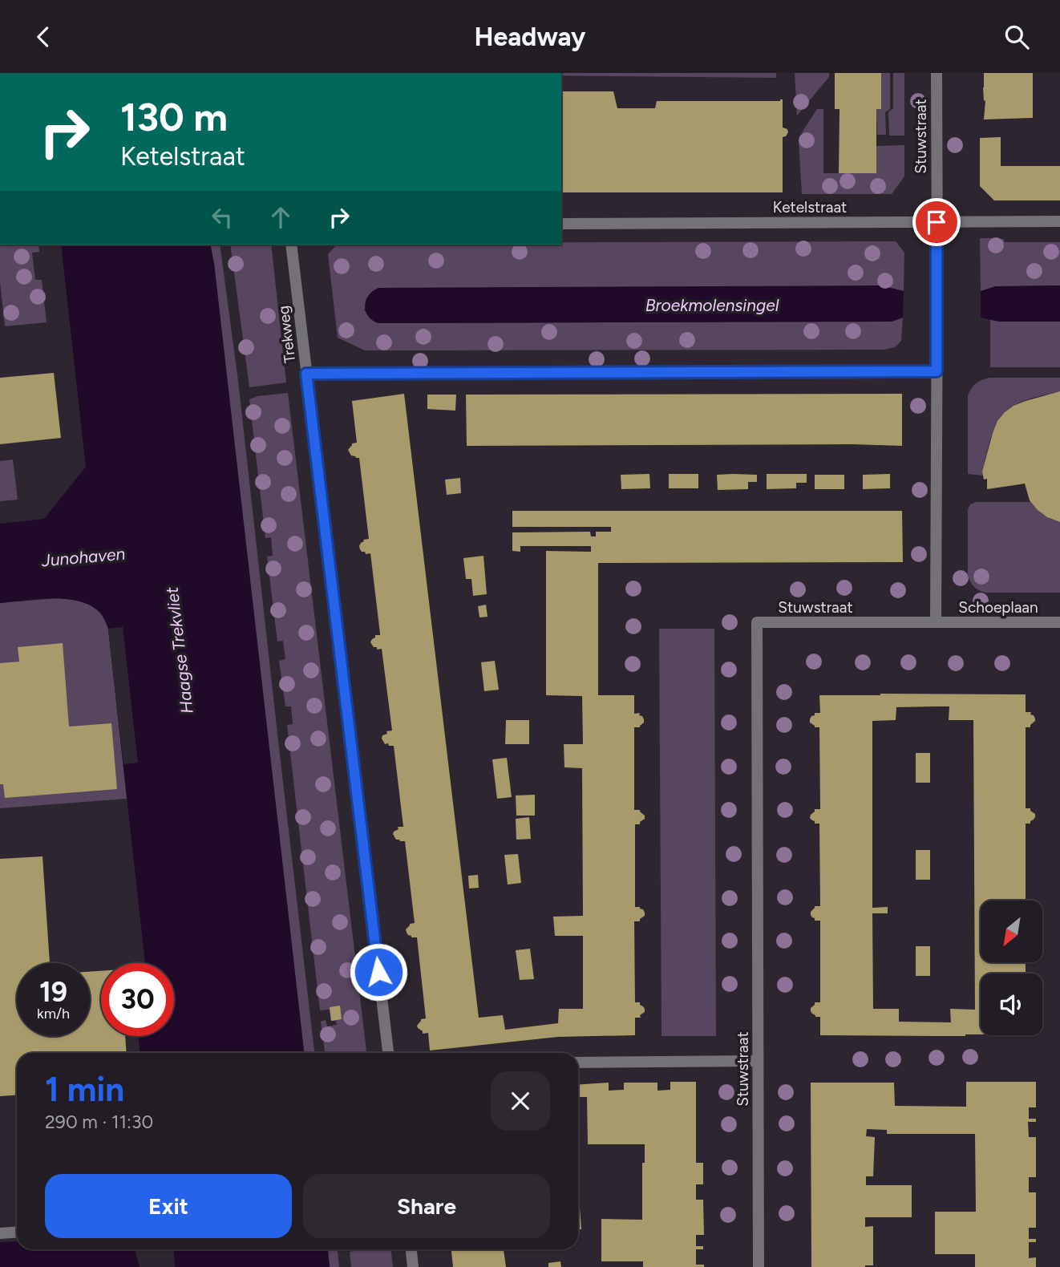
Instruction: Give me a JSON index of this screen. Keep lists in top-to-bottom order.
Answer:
{
  "streets": {
    "street": [
      "Stuwstraat",
      "Ketelstraat",
      "Trekweg",
      "Schoeplaan"
    ]
  },
  "crossings": [
    ["Stuwstraat", "Ketelstraat"],
    ["Stuwstraat", "Schoeplaan"]
  ],
  "water": ["Broekmolensingel", "Junohaven", "Haagse Trekvliet"],
  "north": "bottom left",
  "page": {
    "header": "Headway",
    "turn": ["130 m", "Ketelstraat"],
    "speed": "19 km/h",
    "limit": "30",
    "heading": ["1 min", "290 m · 11:30"],
    "buttons": ["Exit", "Share"]
  }
}
